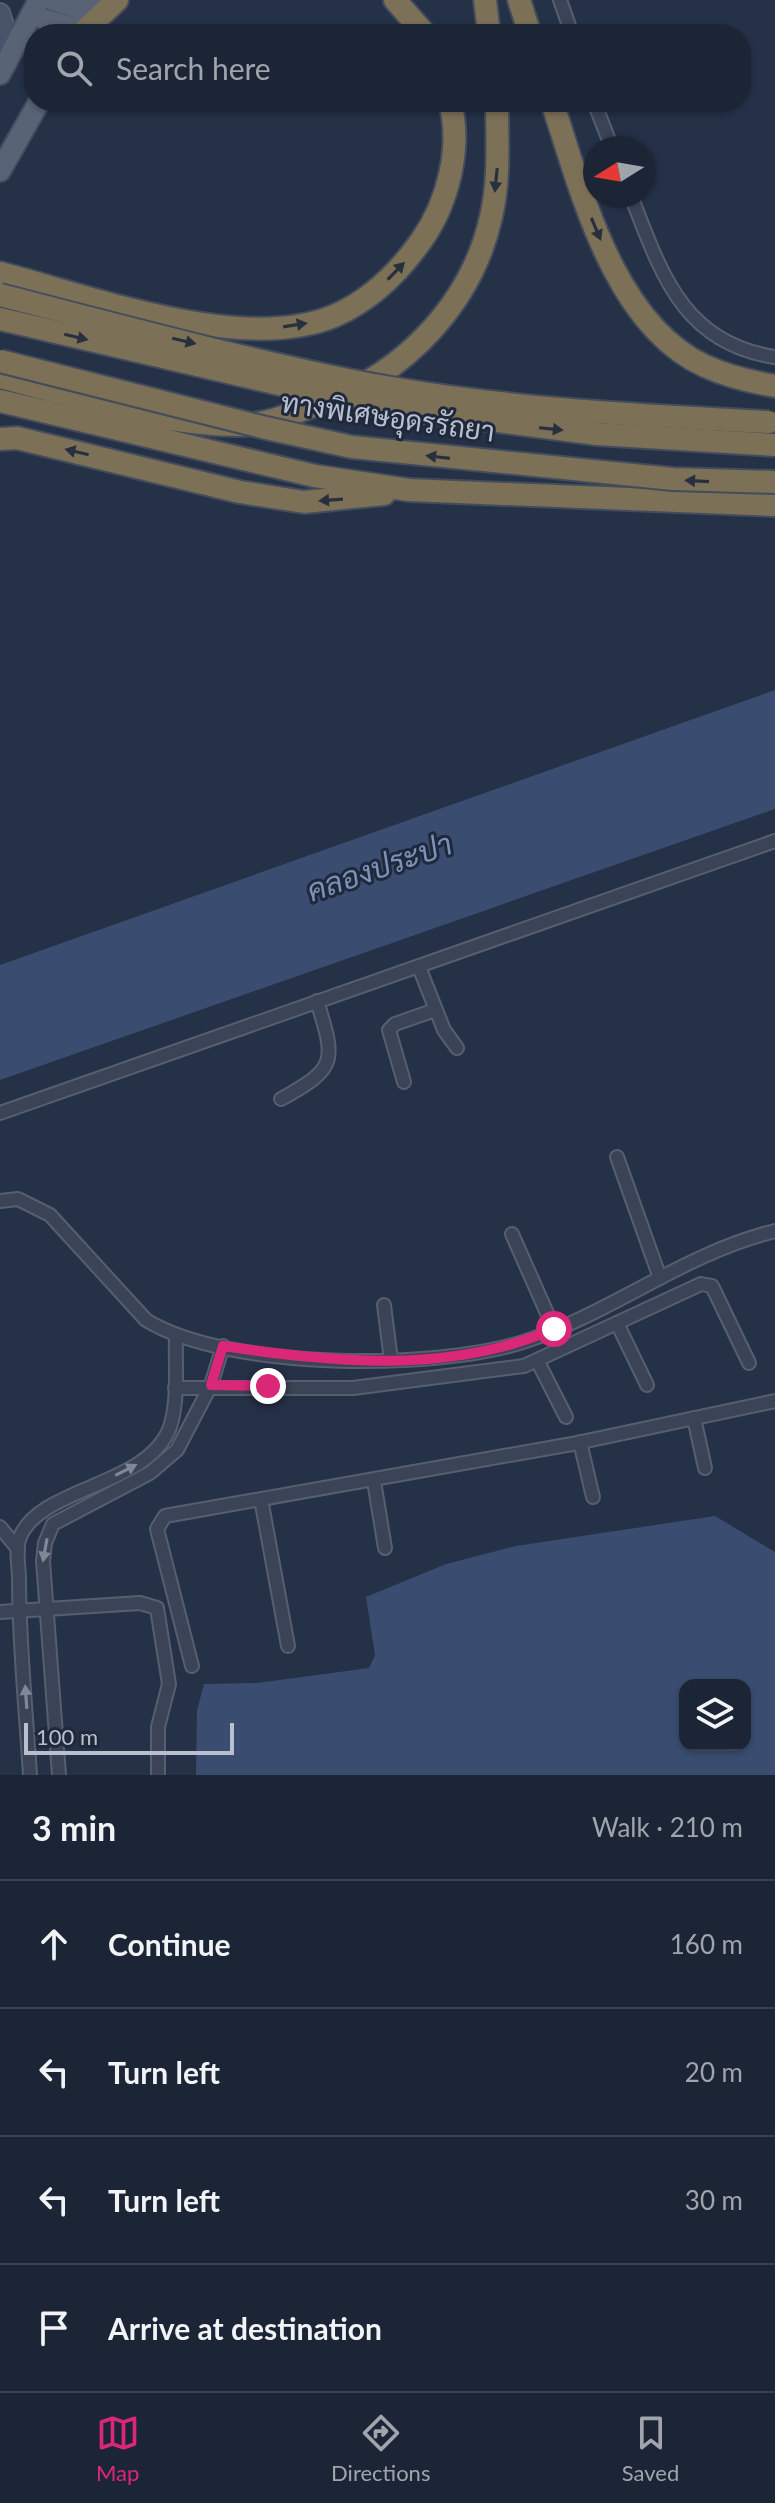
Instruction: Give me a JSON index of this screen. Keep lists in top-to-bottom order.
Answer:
{
  "streets": {
    "highway": ["ทางพิเศษอุดรรัถยา"]
  },
  "water": ["คลองประปา"],
  "scale_bar": "100 m",
  "north": "left",
  "page": {
    "search": "Search here",
    "scale": "100 m",
    "heading": ["3 min", "Walk · 210 m"],
    "list": [
      ["Continue", "160 m"],
      ["Turn left", "20 m"],
      ["Turn left", "30 m"],
      "Arrive at destination"
    ],
    "nav": ["Map", "Directions", "Saved"]
  }
}
